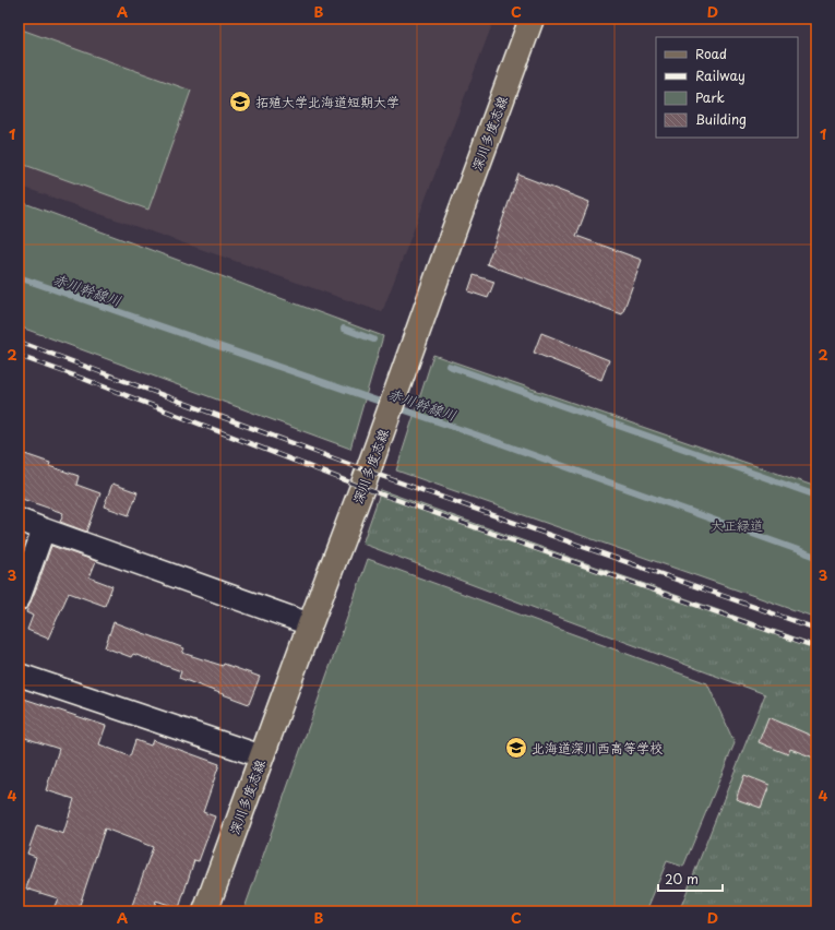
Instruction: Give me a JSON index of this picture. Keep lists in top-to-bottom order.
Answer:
{
  "streets": {
    "main road": ["深川多度志線"]
  },
  "water": ["赤川幹線川"],
  "parks": ["大正緑道"],
  "places": {
    "school or university": ["拓殖大学北海道短期大学", "北海道深川西高等学校"]
  },
  "legend": [
    "Road",
    "Railway",
    "Park",
    "Building"
  ],
  "scale_bar": "20 m",
  "grid": {
    "columns": [
      "A",
      "B",
      "C",
      "D"
    ],
    "rows": [
      "1",
      "2",
      "3",
      "4"
    ]
  }
}
